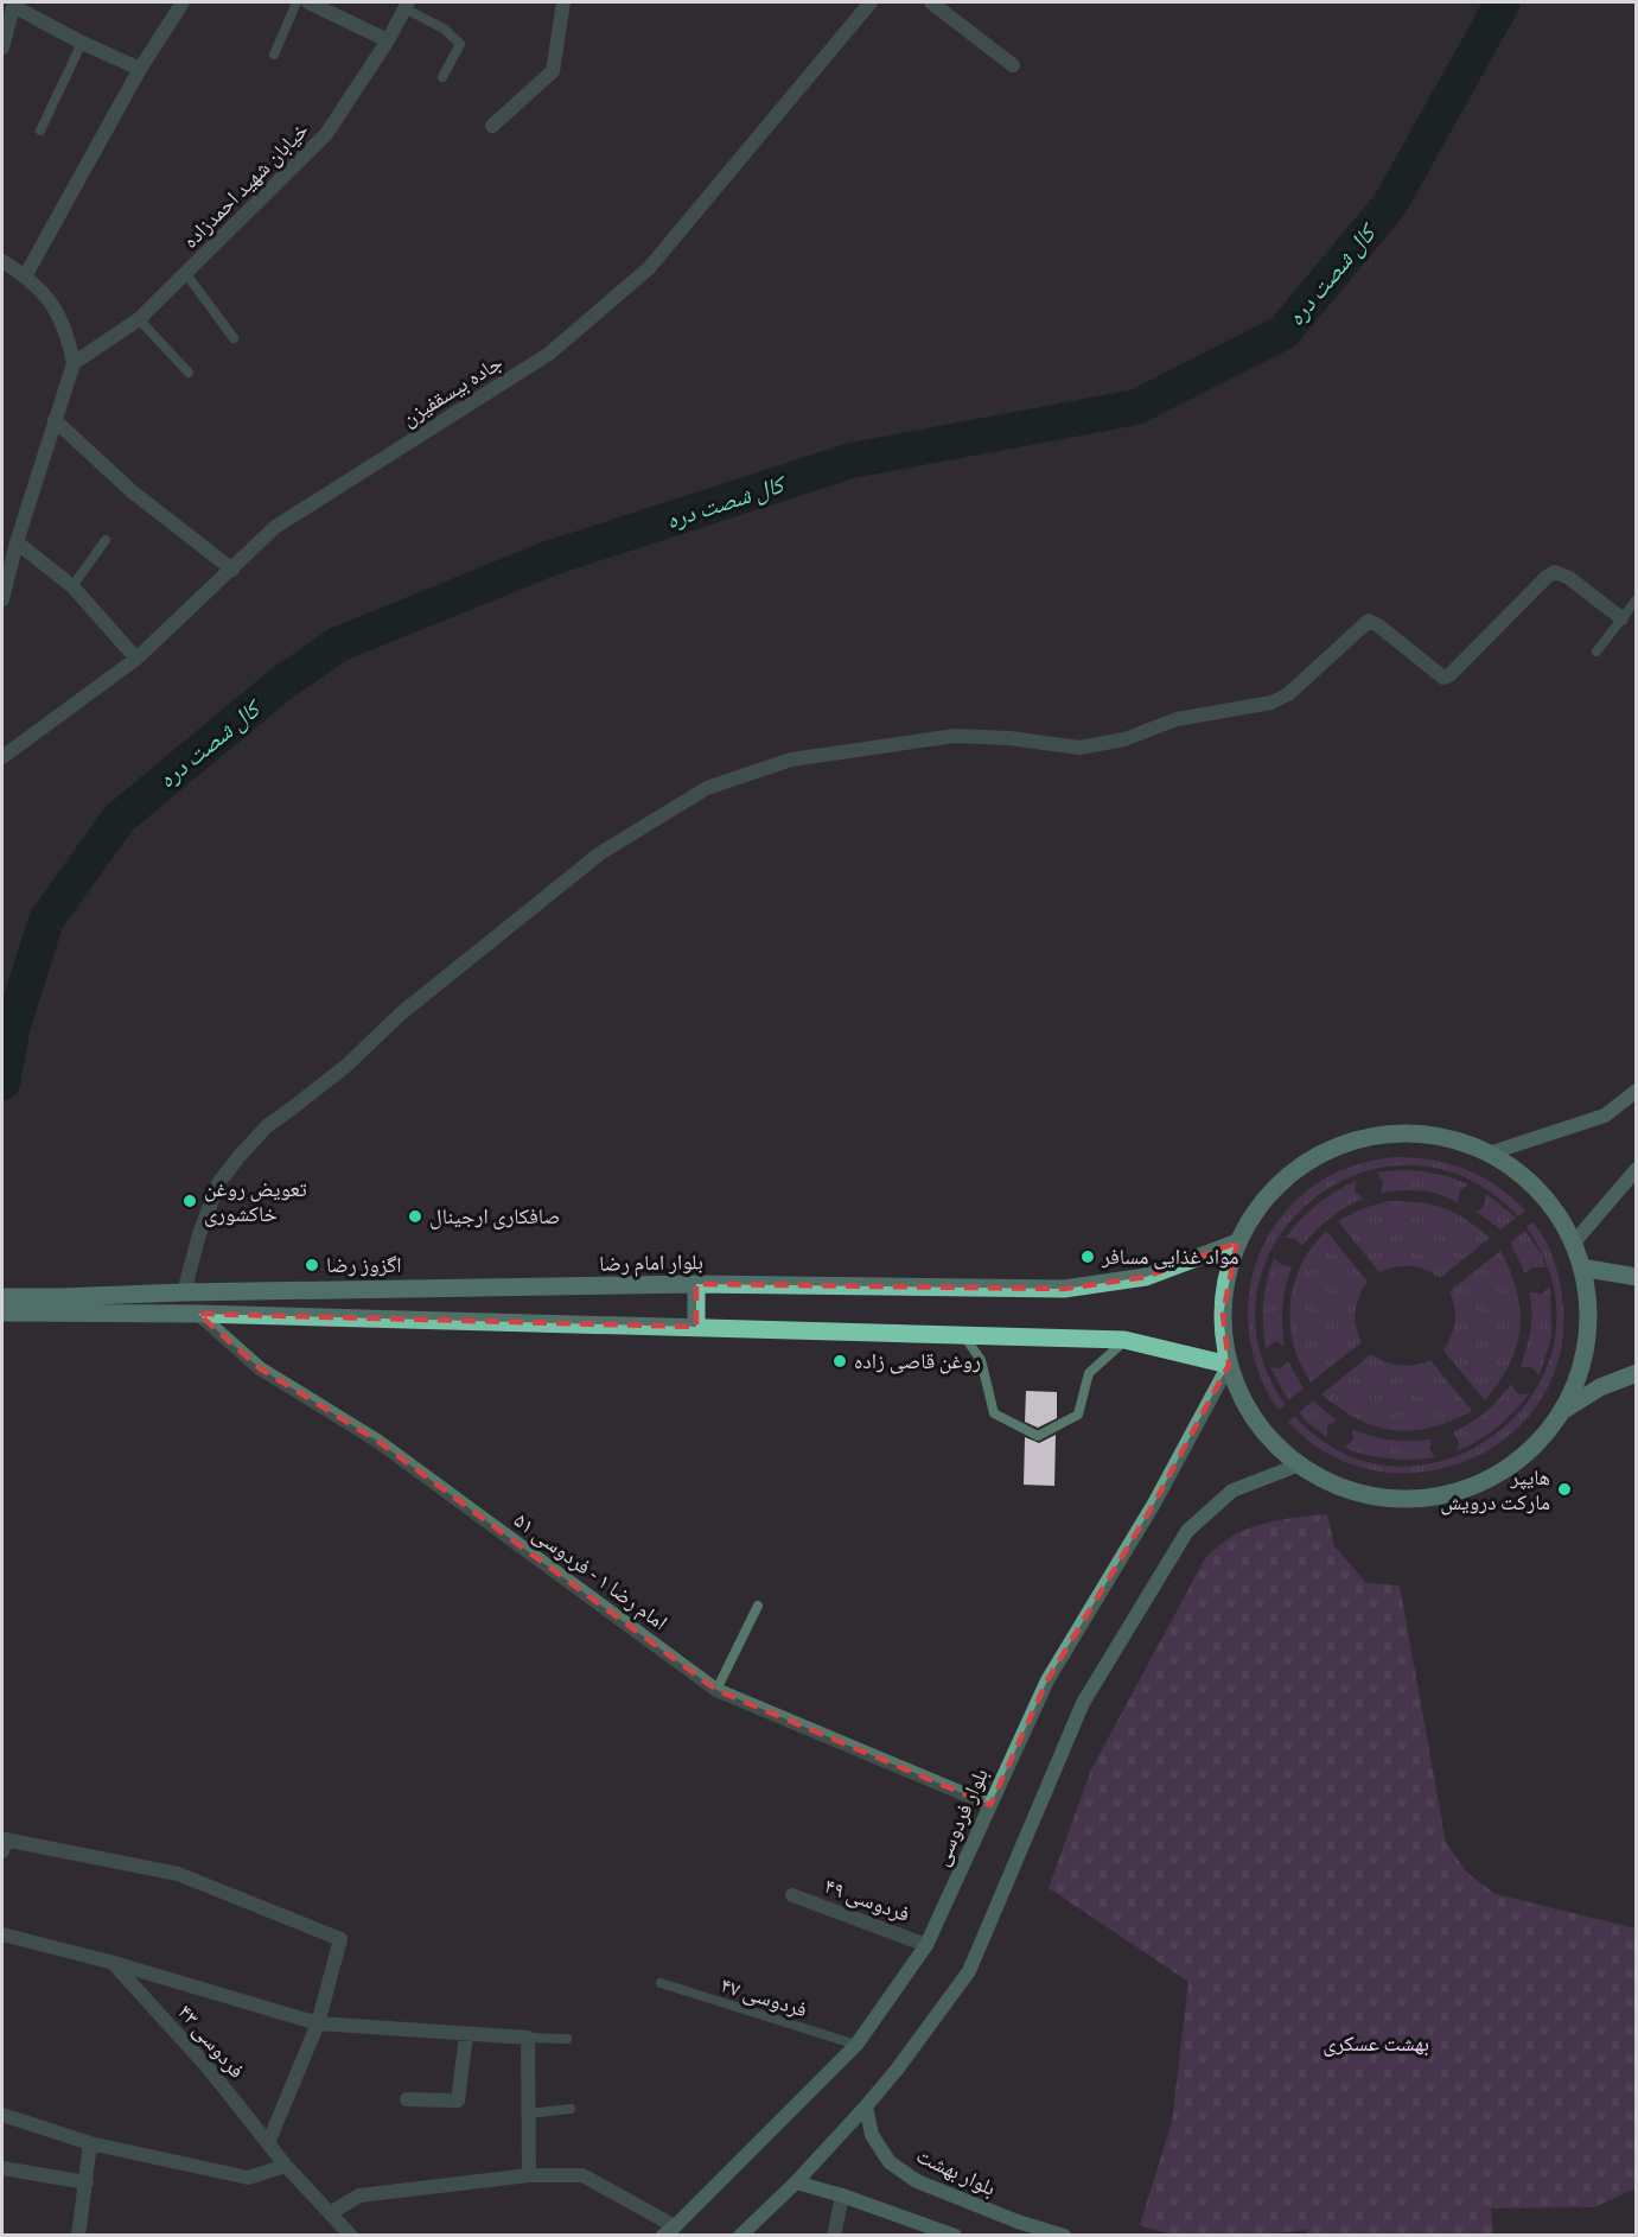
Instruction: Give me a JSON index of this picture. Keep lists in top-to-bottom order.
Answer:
{
  "streets": {
    "main road": ["بلوار امام رضا", "بلوار فردوسی", "بلوار بهشت"],
    "street": [
      "خیابان شهید احمدزاده",
      "جاده بیسقفیزن",
      "امام رضا ۱ - فردوسی ۵۱",
      "فردوسی ۴۹",
      "فردوسی ۴۳"
    ],
    "lane": ["فردوسی ۴۷"]
  },
  "crossings": [
    ["امام رضا ۱ - فردوسی ۵۱", "بلوار فردوسی"],
    ["بلوار فردوسی", "فردوسی ۴۹"],
    ["بلوار فردوسی", "فردوسی ۴۷"]
  ],
  "water": ["کال شصت دره"],
  "parks": ["بهشت عسکری"],
  "places": [
    "تعویض روغن خاکشوری",
    "صافکاری ارجینال",
    "مواد غذایی مسافر",
    "اگزوز رضا",
    "روغن قاصی زاده",
    "هایپر مارکت درویش"
  ]
}
